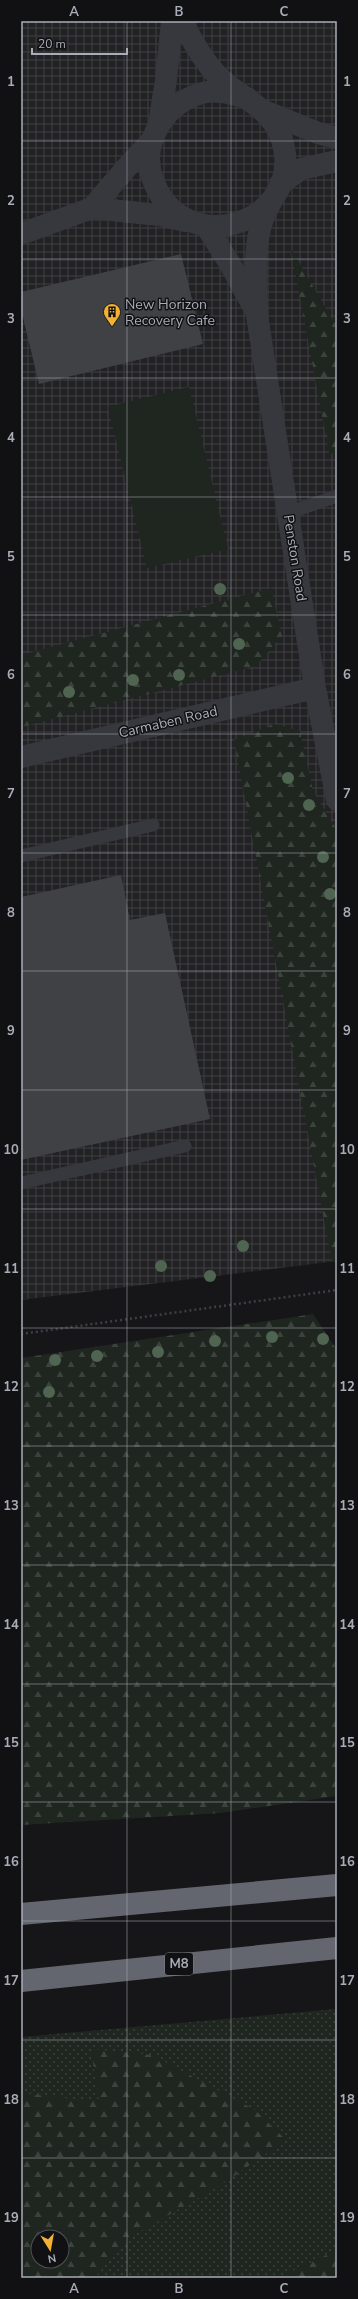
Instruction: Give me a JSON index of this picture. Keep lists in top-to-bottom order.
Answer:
{
  "streets": {
    "highway": ["M8"],
    "street": ["Penston Road", "Carmaben Road"]
  },
  "crossings": [
    ["Penston Road", "Carmaben Road"]
  ],
  "places": {
    "building": ["New Horizon Recovery Cafe"]
  },
  "scale_bar": "20 m",
  "north": "bottom",
  "grid": {
    "columns": ["A", "B", "C"],
    "rows": [
      "1",
      "2",
      "3",
      "4",
      "5",
      "6",
      "7",
      "8",
      "9",
      "10",
      "11",
      "12",
      "13",
      "14",
      "15",
      "16",
      "17",
      "18",
      "19"
    ]
  }
}
